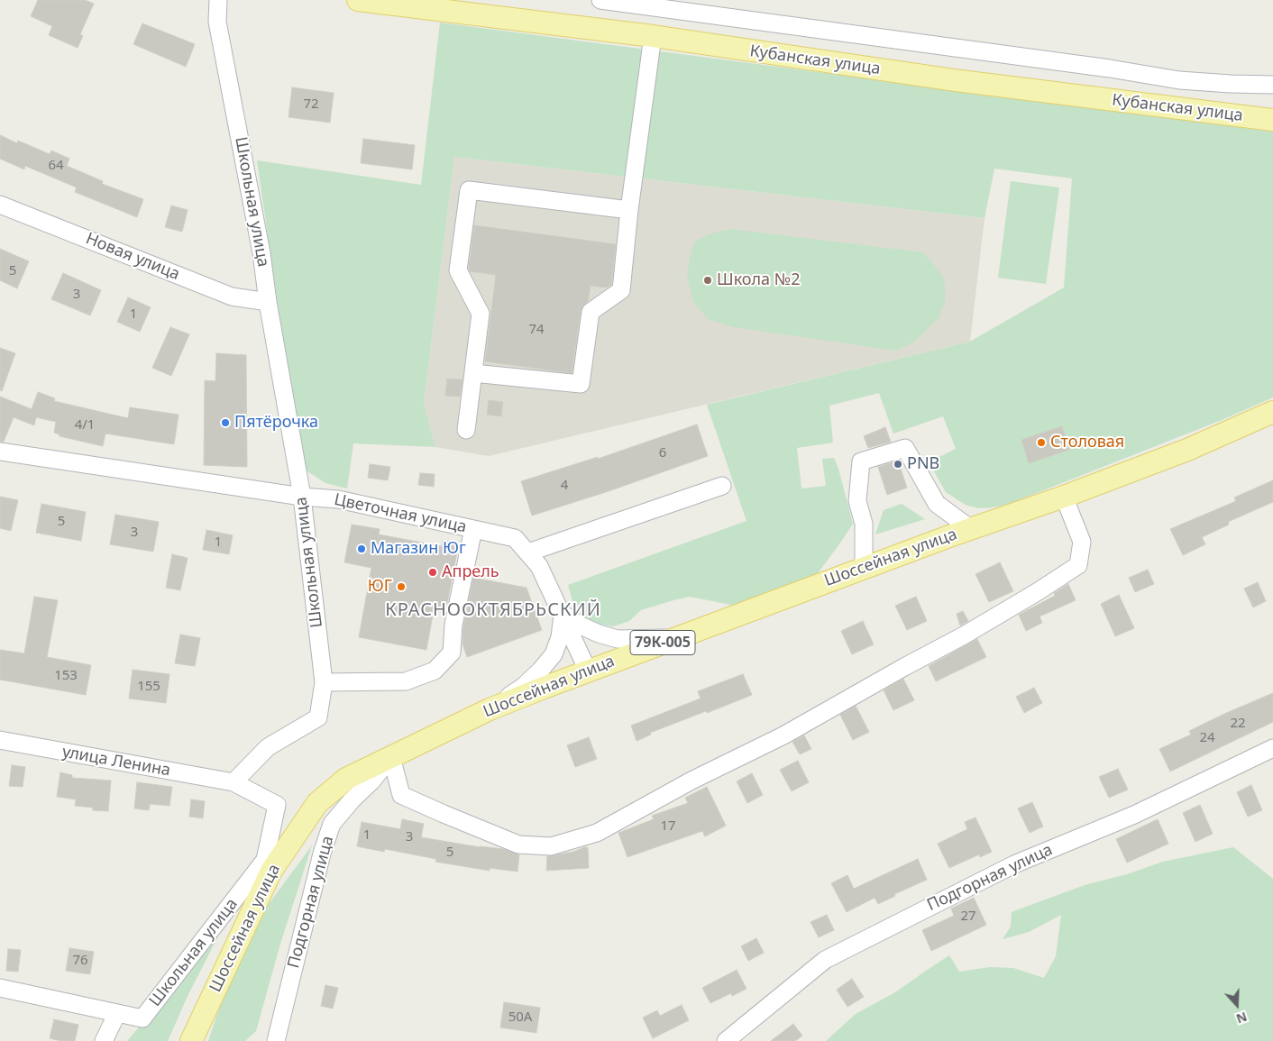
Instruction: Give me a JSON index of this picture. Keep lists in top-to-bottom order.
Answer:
{
  "streets": {
    "main road": ["Кубанская улица", "Шоссейная улица", "79К-005"],
    "street": [
      "Школьная улица",
      "Новая улица",
      "Цветочная улица",
      "улица Ленина",
      "Подгорная улица"
    ]
  },
  "crossings": [
    ["Школьная улица", "Новая улица"],
    ["Школьная улица", "Цветочная улица"],
    ["Школьная улица", "улица Ленина"],
    ["Цветочная улица", "Шоссейная улица"],
    ["Шоссейная улица", "Подгорная улица"]
  ],
  "districts": ["КРАСНООКТЯБРЬСКИЙ"],
  "places": [
    "Школа №2",
    "Пятёрочка",
    "Столовая",
    "PNB",
    "Магазин Юг",
    "Апрель",
    "ЮГ"
  ],
  "house_numbers": [
    "72",
    "64",
    "5",
    "3",
    "1",
    "74",
    "4/1",
    "6",
    "4",
    "5",
    "3",
    "1",
    "153",
    "155",
    "22",
    "24",
    "17",
    "1",
    "3",
    "5",
    "27",
    "76",
    "50А"
  ],
  "north": "bottom"
}
